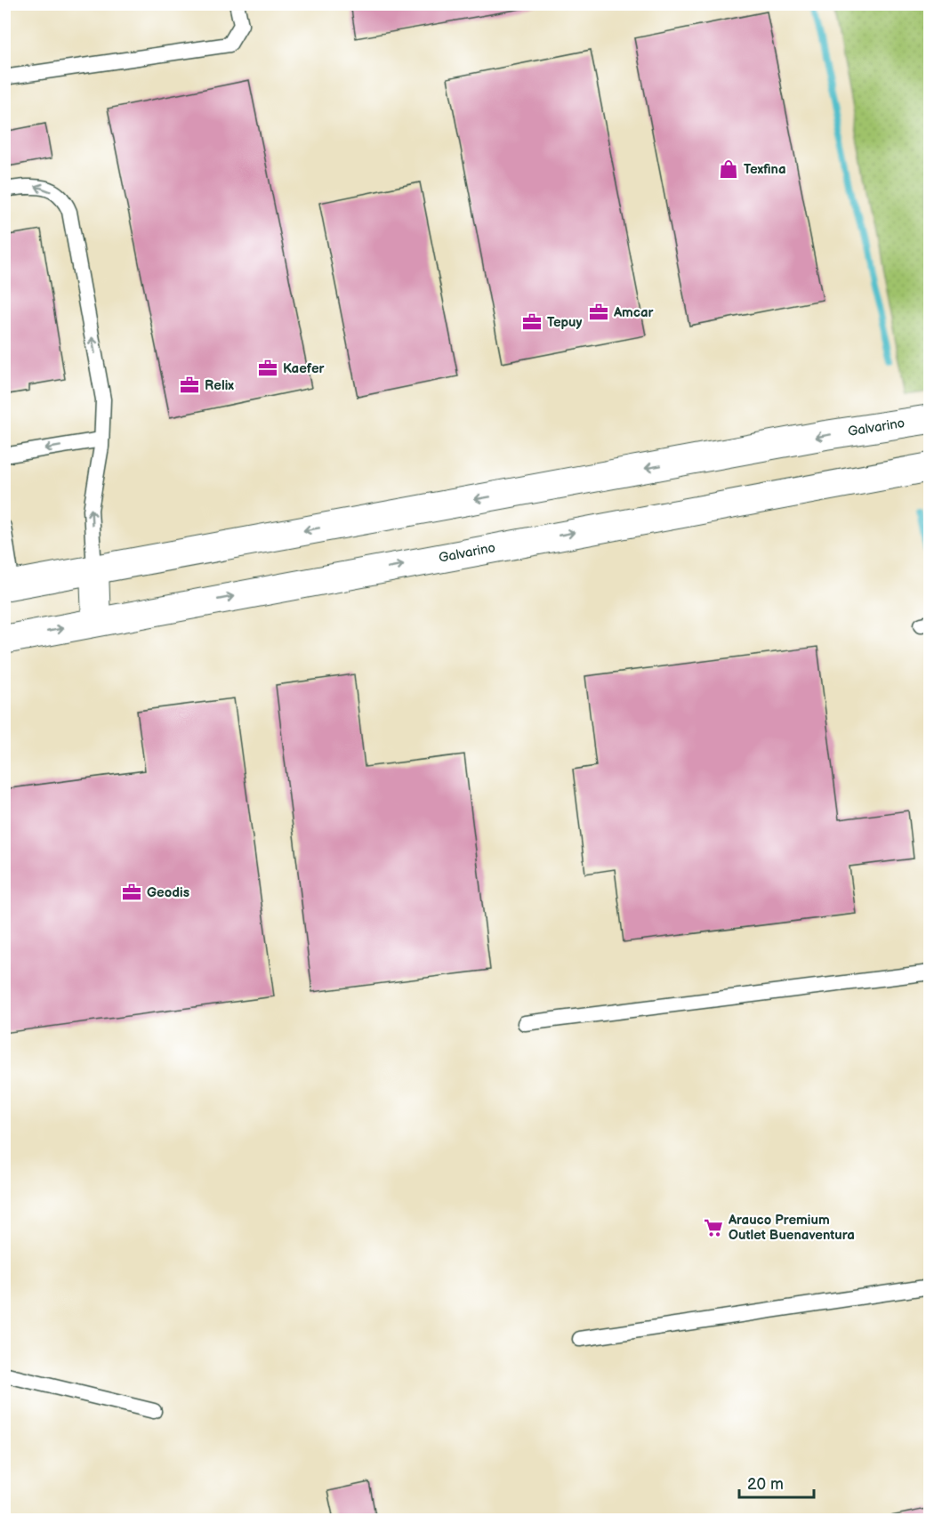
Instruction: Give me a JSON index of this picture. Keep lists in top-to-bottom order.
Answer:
{
  "streets": {
    "street": ["Galvarino"]
  },
  "places": {
    "shop": ["Texfina"],
    "office": [
      "Amcar",
      "Tepuy",
      "Kaefer",
      "Relix",
      "Geodis"
    ],
    "supermarket": ["Arauco Premium Outlet Buenaventura"]
  },
  "scale_bar": "20 m"
}
